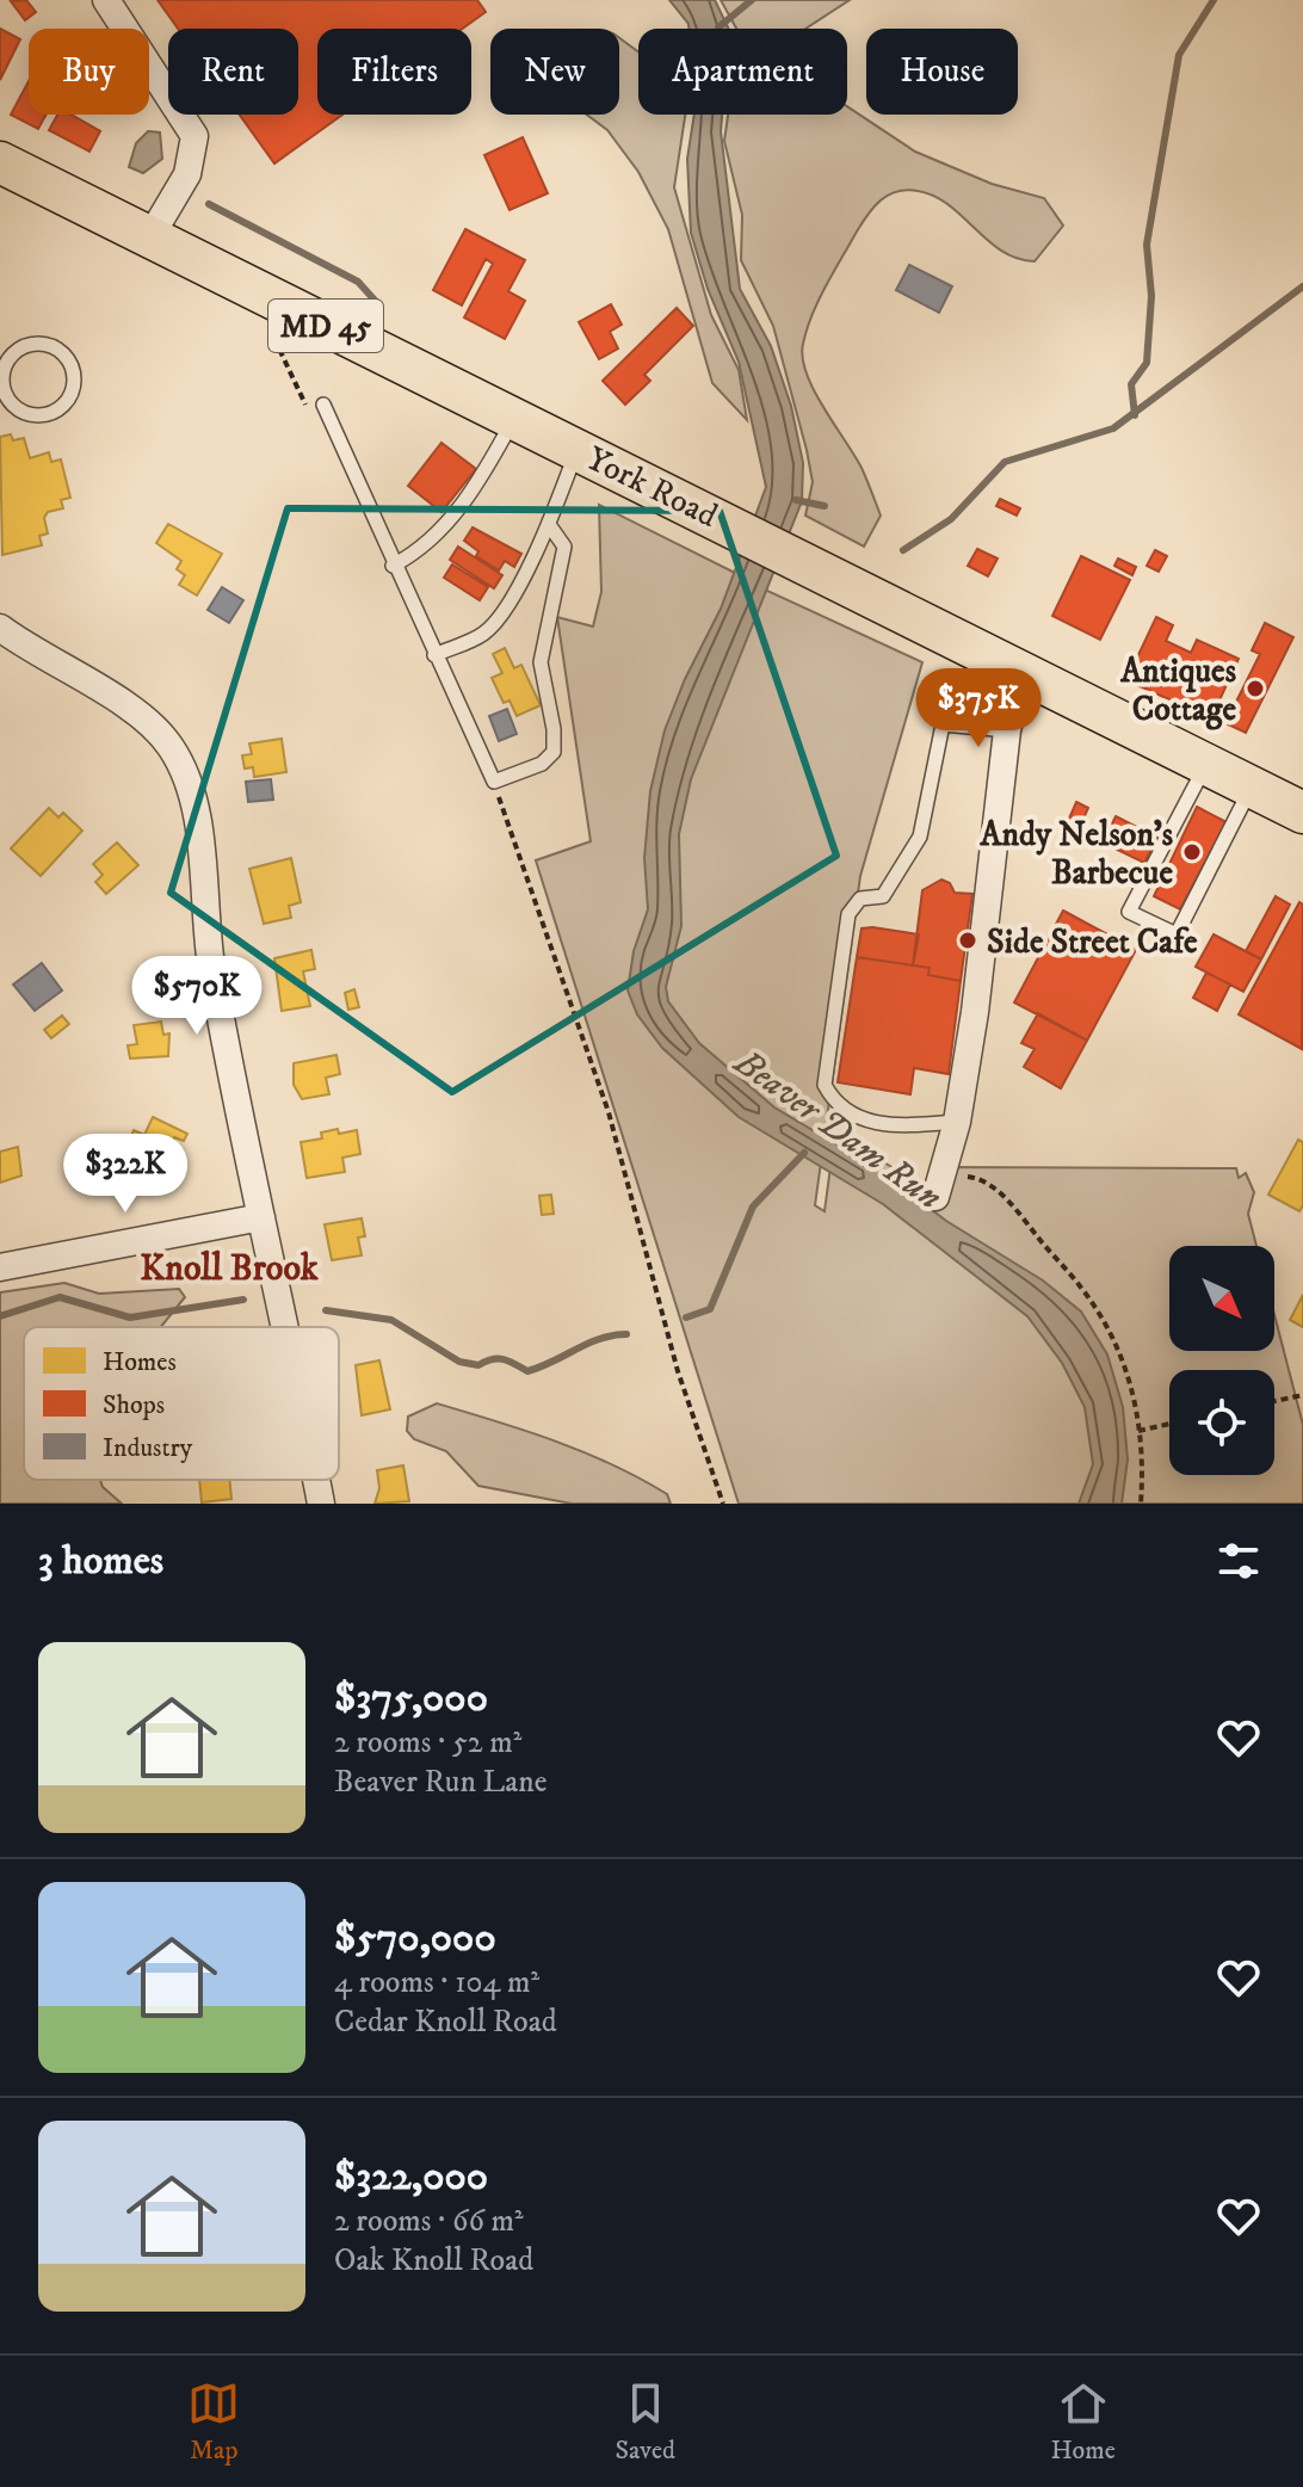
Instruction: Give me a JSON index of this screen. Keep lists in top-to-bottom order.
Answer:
{
  "streets": {
    "main road": ["MD 45", "York Road"]
  },
  "districts": ["Knoll Brook"],
  "water": ["Beaver Dam Run"],
  "places": ["Antiques Cottage", "Andy Nelson's Barbecue", "Side Street Cafe"],
  "legend": ["Homes", "Shops", "Industry"],
  "north": "bottom right",
  "page": {
    "chip": [
      "Buy",
      "Rent",
      "Filters",
      "New",
      "Apartment",
      "House"
    ],
    "price": ["$375K", "$570K", "$322K"],
    "heading": "3 homes",
    "list": [
      {
        "name": "$375,000",
        "note": "2 rooms · 52 m² · Beaver Run Lane"
      },
      {
        "name": "$570,000",
        "note": "4 rooms · 104 m² · Cedar Knoll Road"
      },
      {
        "name": "$322,000",
        "note": "2 rooms · 66 m² · Oak Knoll Road"
      }
    ],
    "tabs": ["Map", "Saved", "Home"]
  }
}
